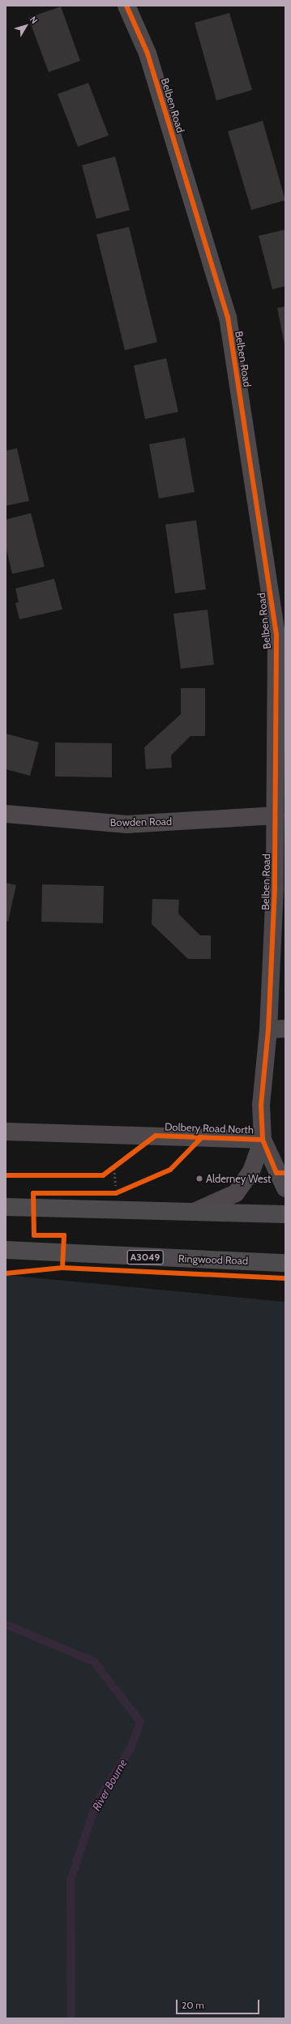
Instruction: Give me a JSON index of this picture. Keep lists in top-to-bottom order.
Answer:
{
  "streets": {
    "highway": ["A3049", "Ringwood Road"],
    "street": ["Belben Road", "Bowden Road", "Dolbery Road North"]
  },
  "crossings": [
    ["Belben Road", "Bowden Road"],
    ["Belben Road", "Dolbery Road North"]
  ],
  "water": ["River Bourne"],
  "places": ["Alderney West"],
  "scale_bar": "20 m",
  "north": "top right"
}
